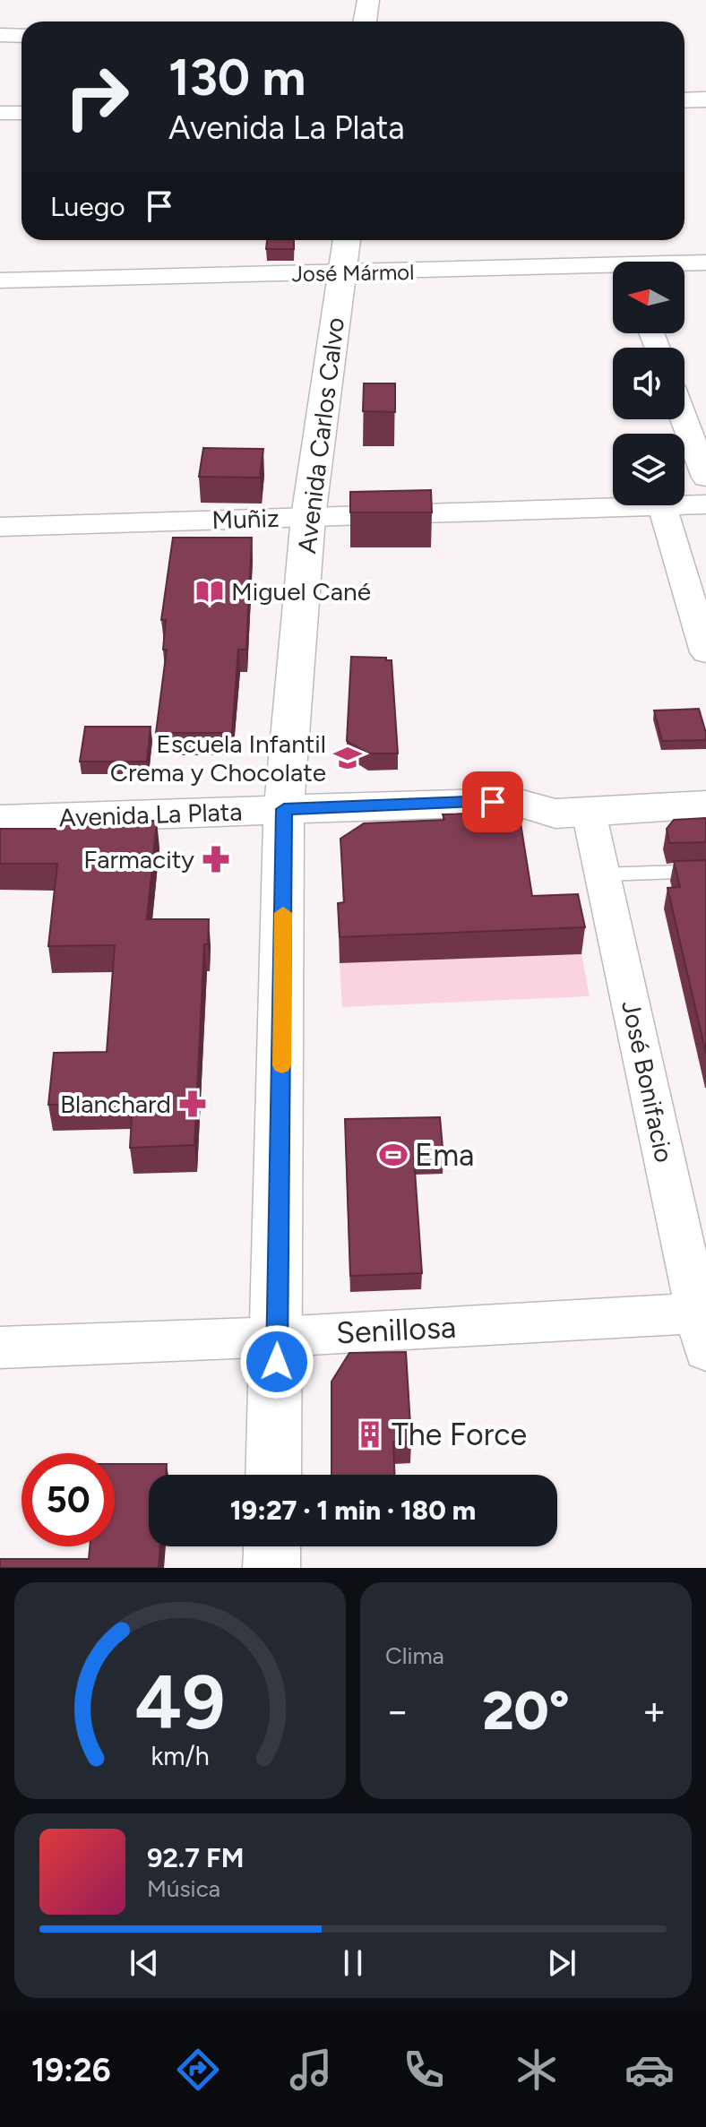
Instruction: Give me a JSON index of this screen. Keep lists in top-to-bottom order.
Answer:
{
  "streets": {
    "main road": ["Avenida Carlos Calvo", "Avenida La Plata"],
    "street": [
      "José Mármol",
      "Muñiz",
      "José Bonifacio",
      "Senillosa"
    ]
  },
  "crossings": [
    ["José Mármol", "Avenida Carlos Calvo"],
    ["Avenida Carlos Calvo", "Muñiz"],
    ["Avenida Carlos Calvo", "Avenida La Plata"],
    ["Avenida Carlos Calvo", "Senillosa"],
    ["Avenida La Plata", "José Bonifacio"],
    ["José Bonifacio", "Senillosa"]
  ],
  "places": {
    "library": ["Miguel Cané"],
    "school or university": ["Escuela Infantil Crema y Chocolate"],
    "pharmacy": ["Farmacity", "Blanchard"],
    "sports": ["Ema"],
    "building": ["The Force"]
  },
  "north": "left",
  "page": {
    "turn": ["130 m", "Avenida La Plata"],
    "then": "Luego",
    "limit": "50",
    "trip": "19:27 · 1 min · 180 m",
    "tile": "Clima",
    "heat": ["−", "20°", "+"],
    "song": ["92.7 FM", "Música"],
    "tabs": "19:26",
    "gauge": ["49", "km/h"]
  }
}
